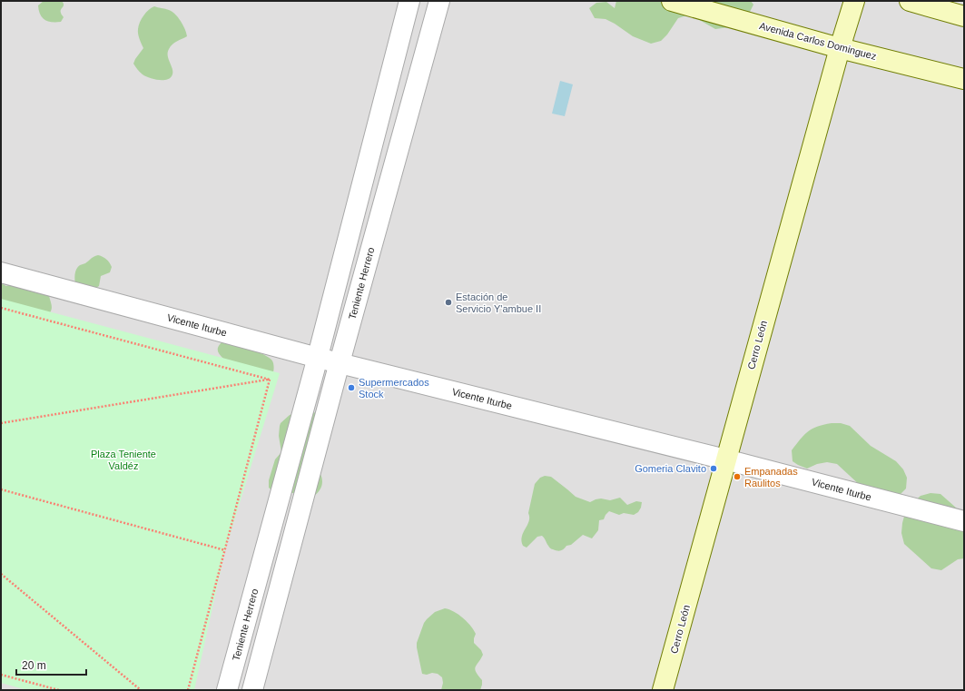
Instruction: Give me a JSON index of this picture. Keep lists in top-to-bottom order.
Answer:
{
  "streets": {
    "street": [
      "Avenida Carlos Dominguez",
      "Teniente Herrero",
      "Vicente Iturbe",
      "Cerro León"
    ]
  },
  "crossings": [
    ["Avenida Carlos Dominguez", "Cerro León"],
    ["Teniente Herrero", "Vicente Iturbe"],
    ["Vicente Iturbe", "Cerro León"]
  ],
  "parks": ["Plaza Teniente Valdéz"],
  "places": [
    "Estación de Servicio Y'ambue II",
    "Supermercados Stock",
    "Gomeria Clavito",
    "Empanadas Raulitos"
  ],
  "scale_bar": "20 m"
}
